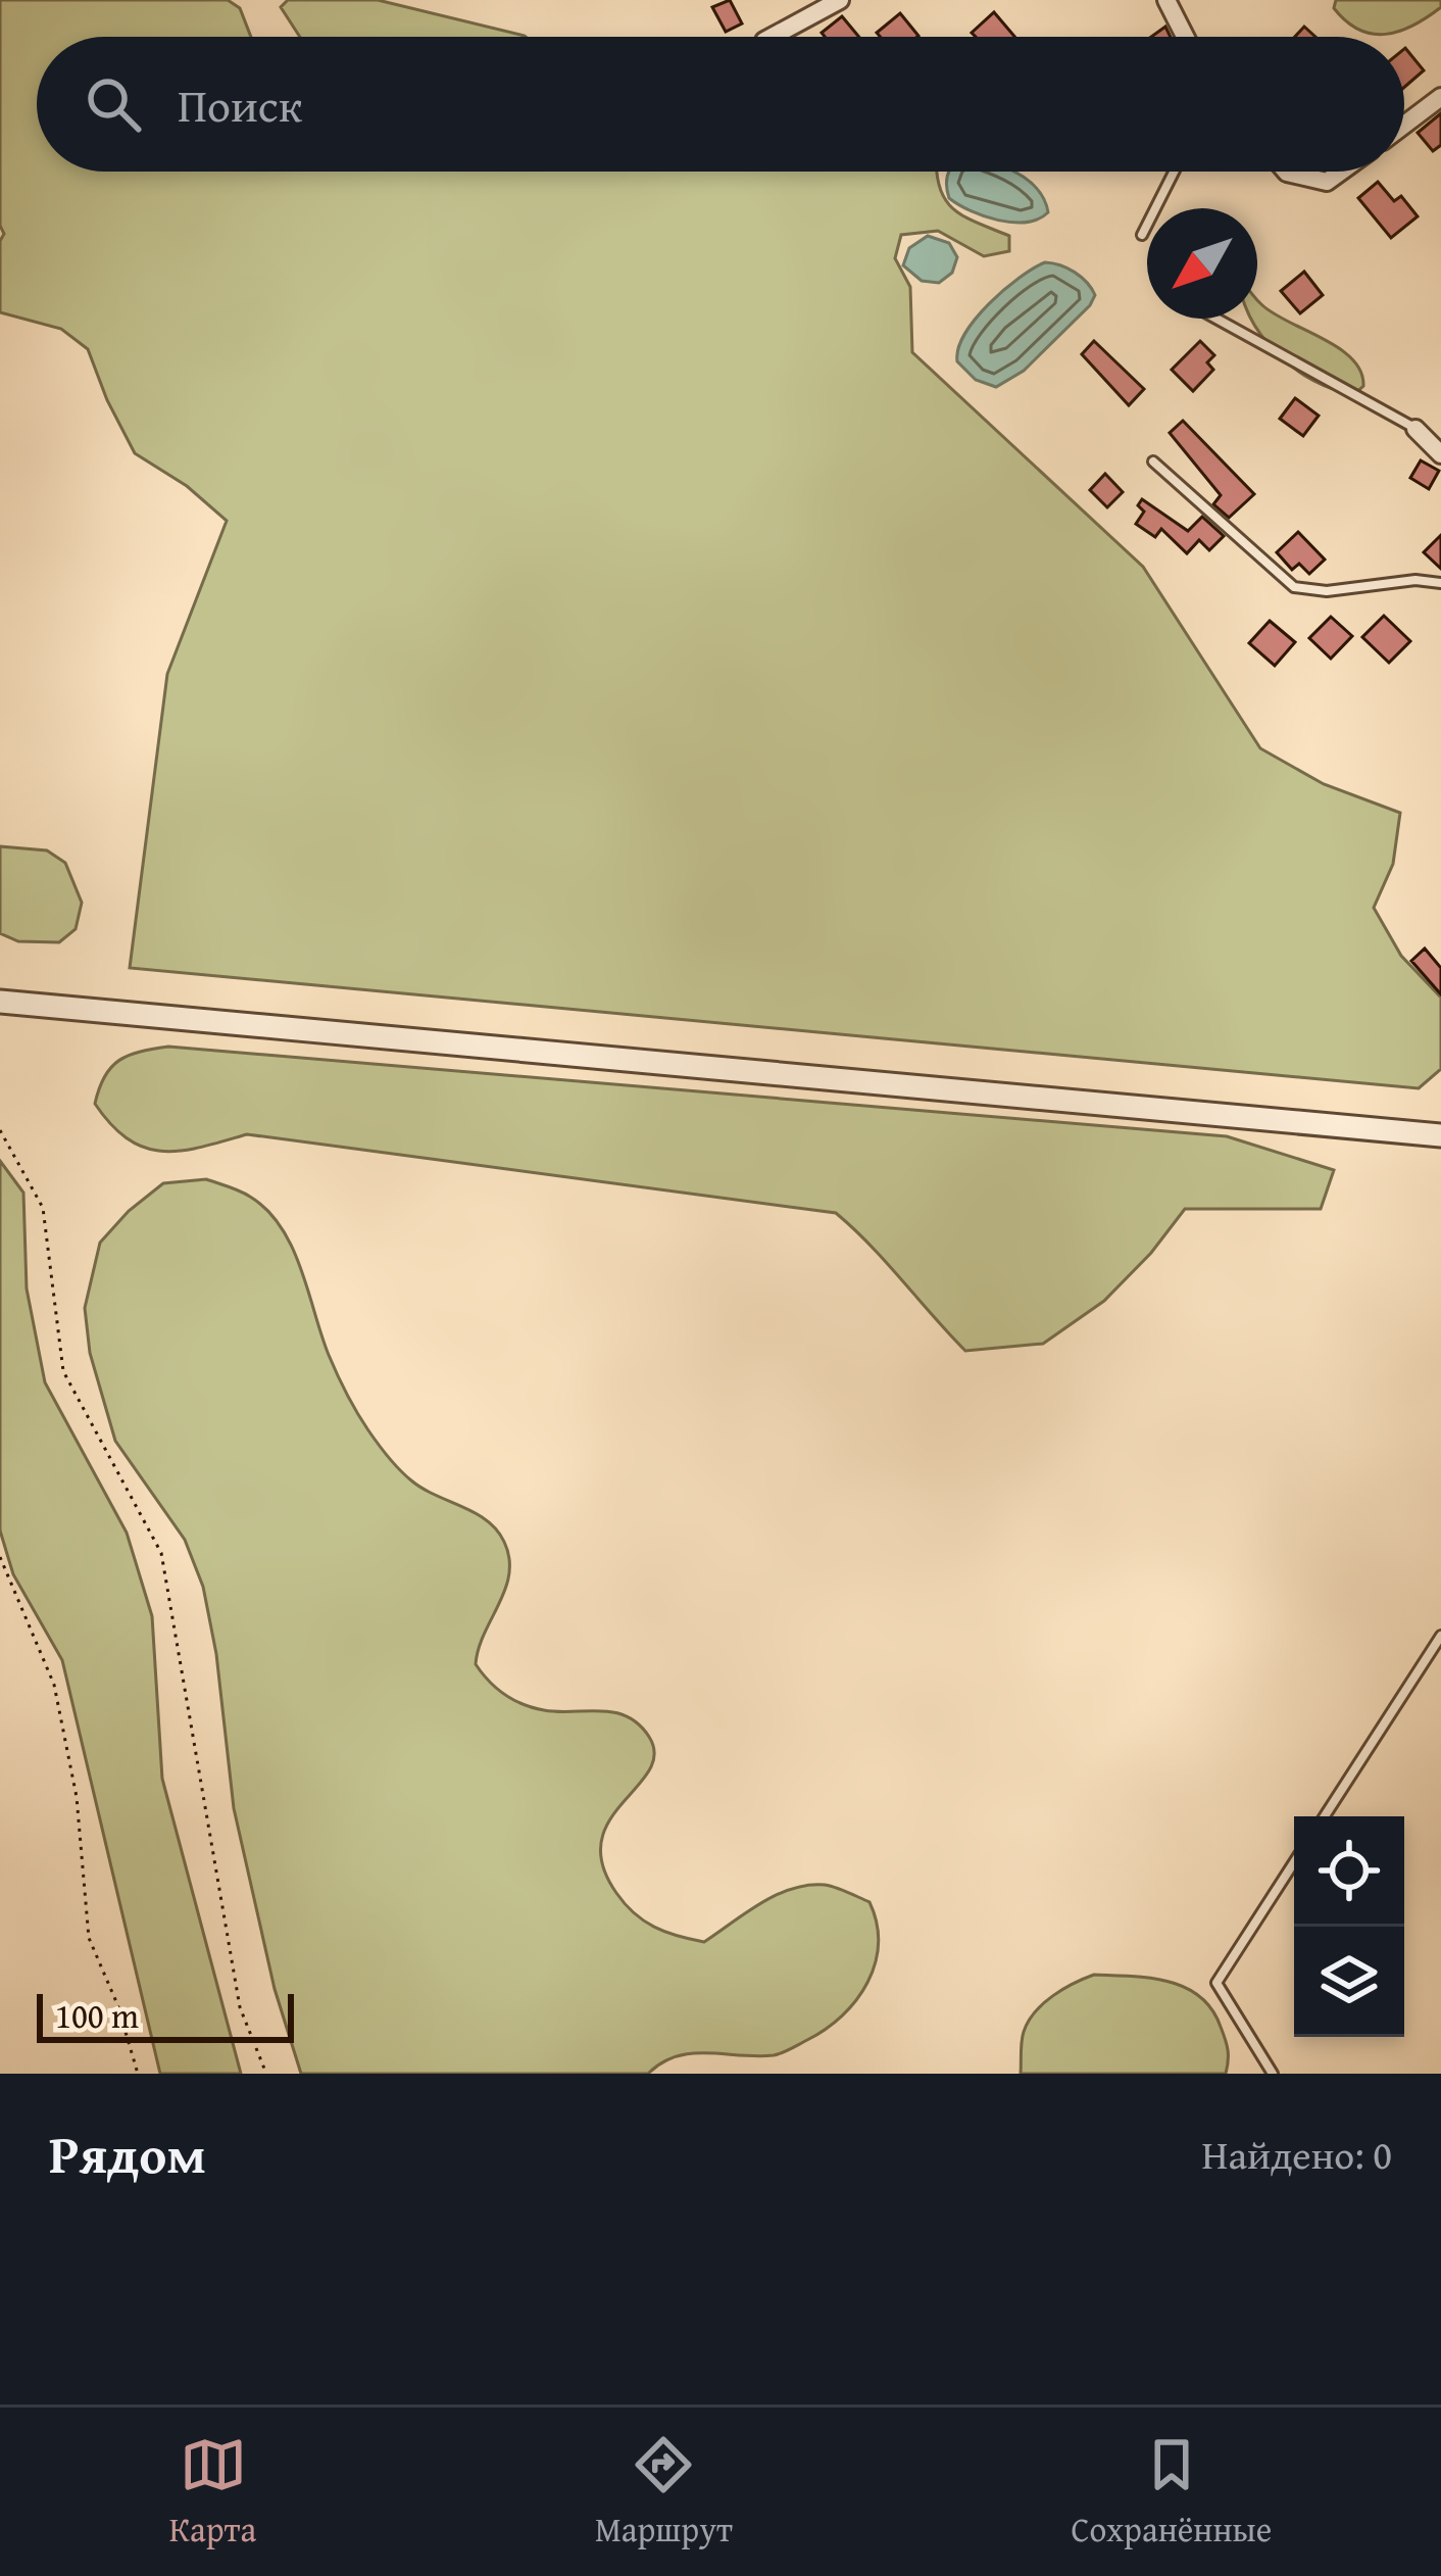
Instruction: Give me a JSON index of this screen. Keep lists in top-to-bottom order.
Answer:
{
  "scale_bar": "100 m",
  "north": "bottom left",
  "page": {
    "search": "Поиск",
    "scale": "100 m",
    "heading": ["Рядом", "Найдено: 0"],
    "nav": ["Карта", "Маршрут", "Сохранённые"]
  }
}
